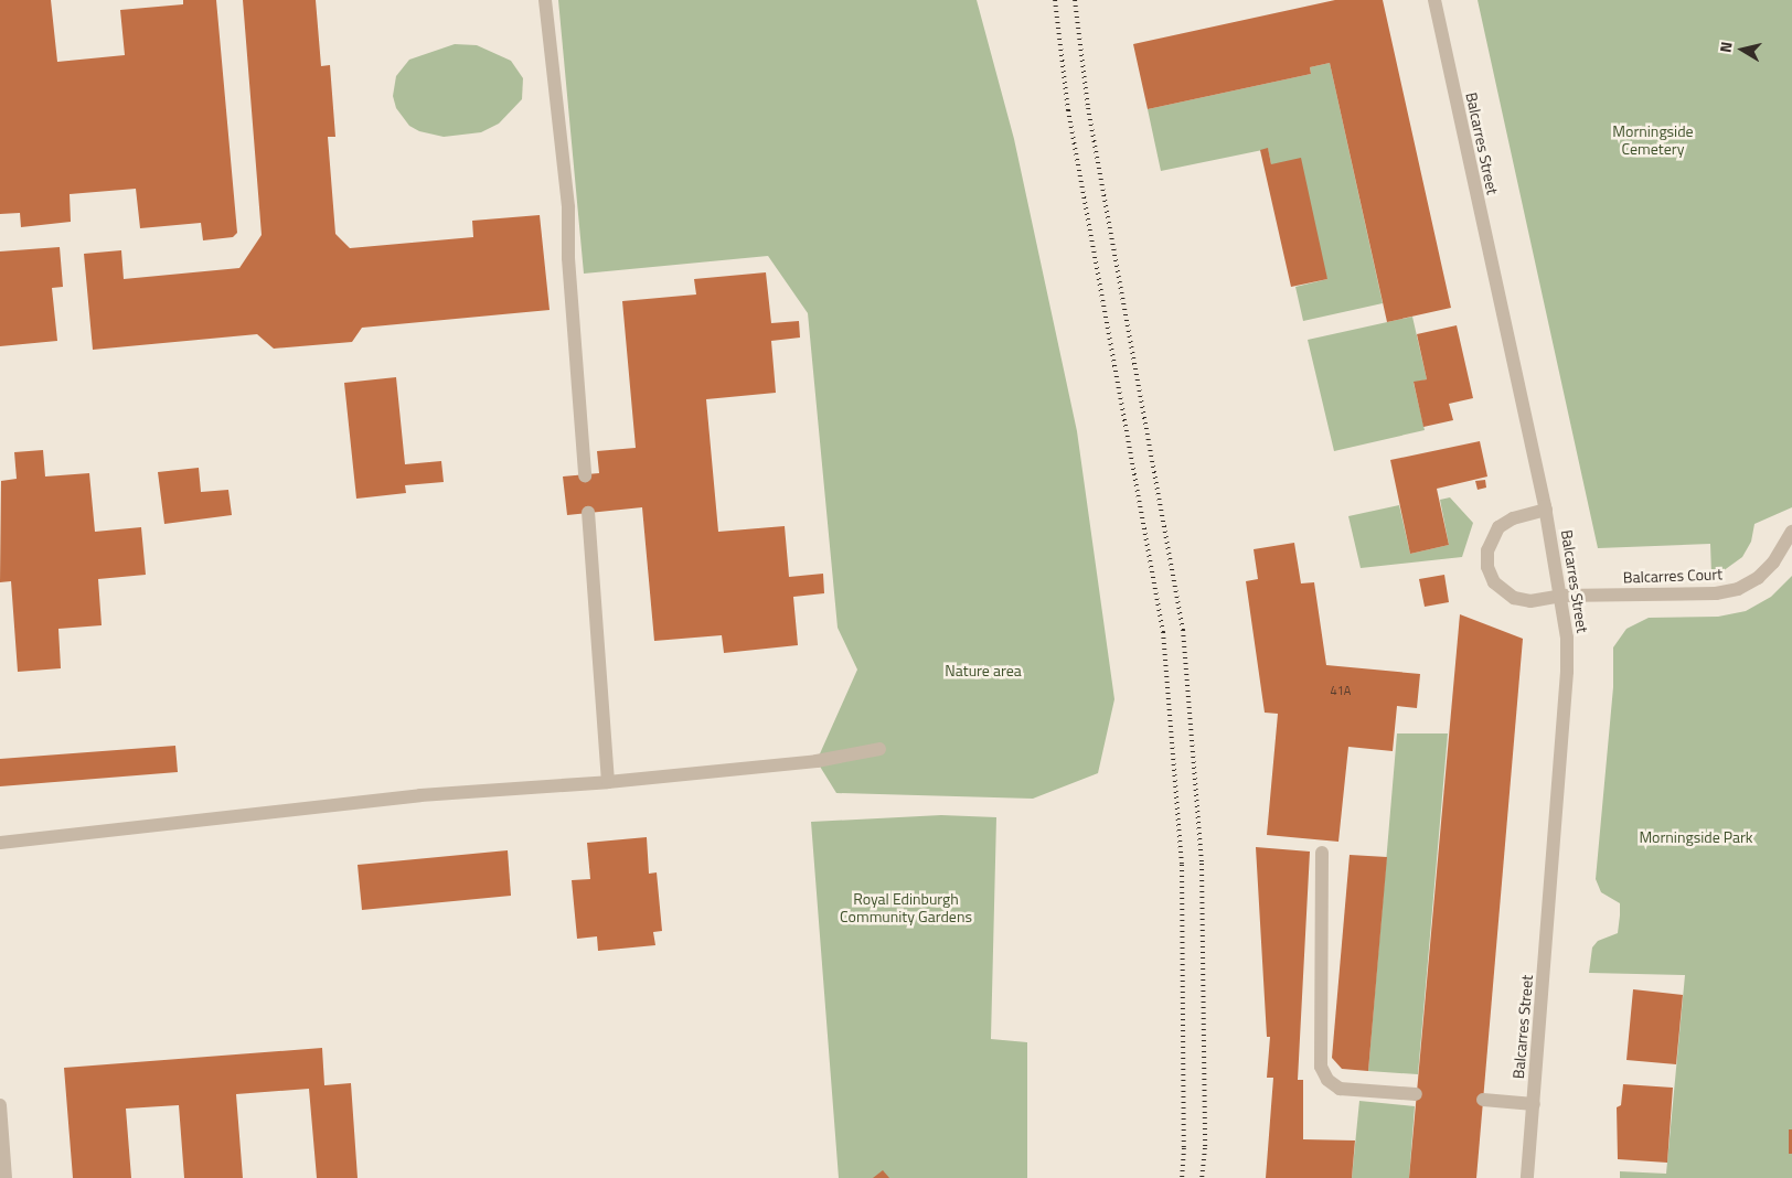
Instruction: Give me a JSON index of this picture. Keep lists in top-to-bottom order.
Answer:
{
  "streets": {
    "street": ["Balcarres Street", "Balcarres Court"]
  },
  "crossings": [
    ["Balcarres Street", "Balcarres Court"]
  ],
  "parks": [
    "Morningside Cemetery",
    "Nature area",
    "Morningside Park",
    "Royal Edinburgh Community Gardens"
  ],
  "house_numbers": ["41A"],
  "north": "left"
}
